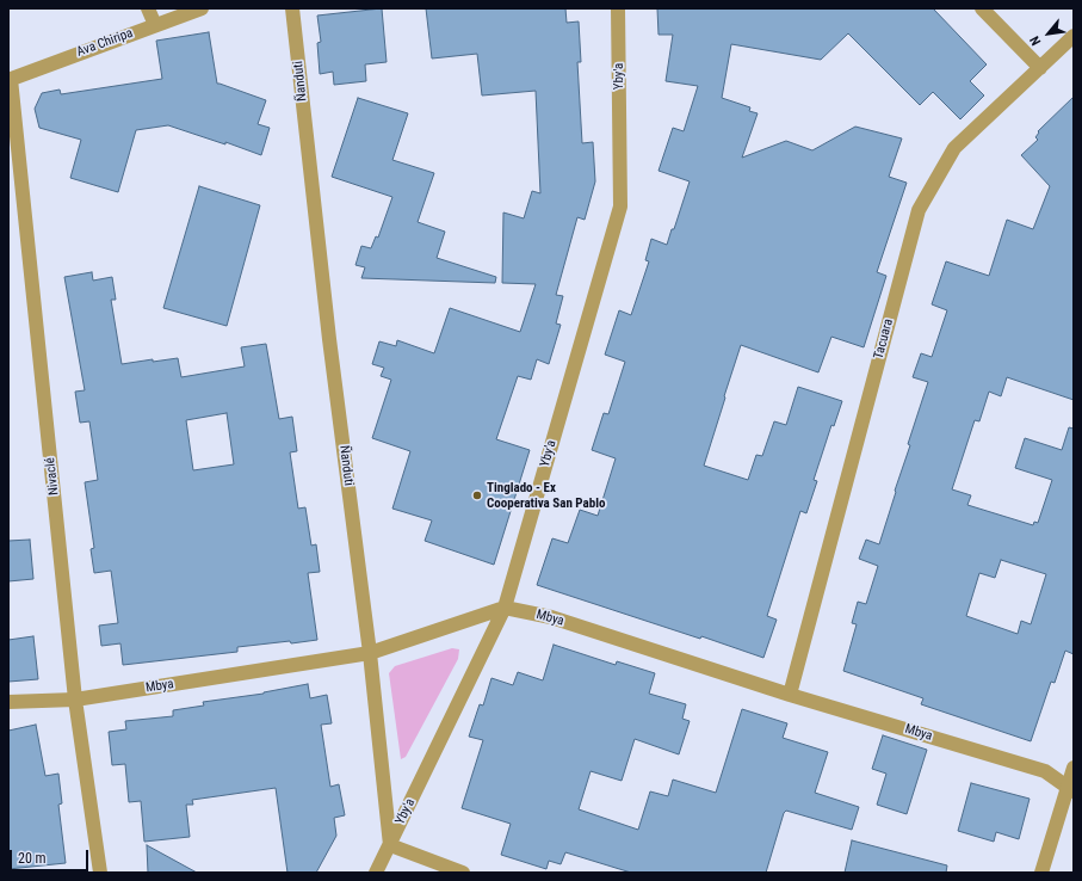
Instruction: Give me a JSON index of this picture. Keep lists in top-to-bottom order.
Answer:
{
  "streets": {
    "street": [
      "Ava Chiripa",
      "Yby'a",
      "Ñanduti",
      "Tacuara",
      "Nivaclé",
      "Mbya"
    ]
  },
  "crossings": [
    ["Ava Chiripa", "Nivaclé"],
    ["Yby'a", "Ñanduti"],
    ["Yby'a", "Mbya"],
    ["Ñanduti", "Mbya"],
    ["Tacuara", "Mbya"],
    ["Nivaclé", "Mbya"]
  ],
  "places": ["Tinglado - Ex Cooperativa San Pablo"],
  "scale_bar": "20 m",
  "north": "bottom left"
}
